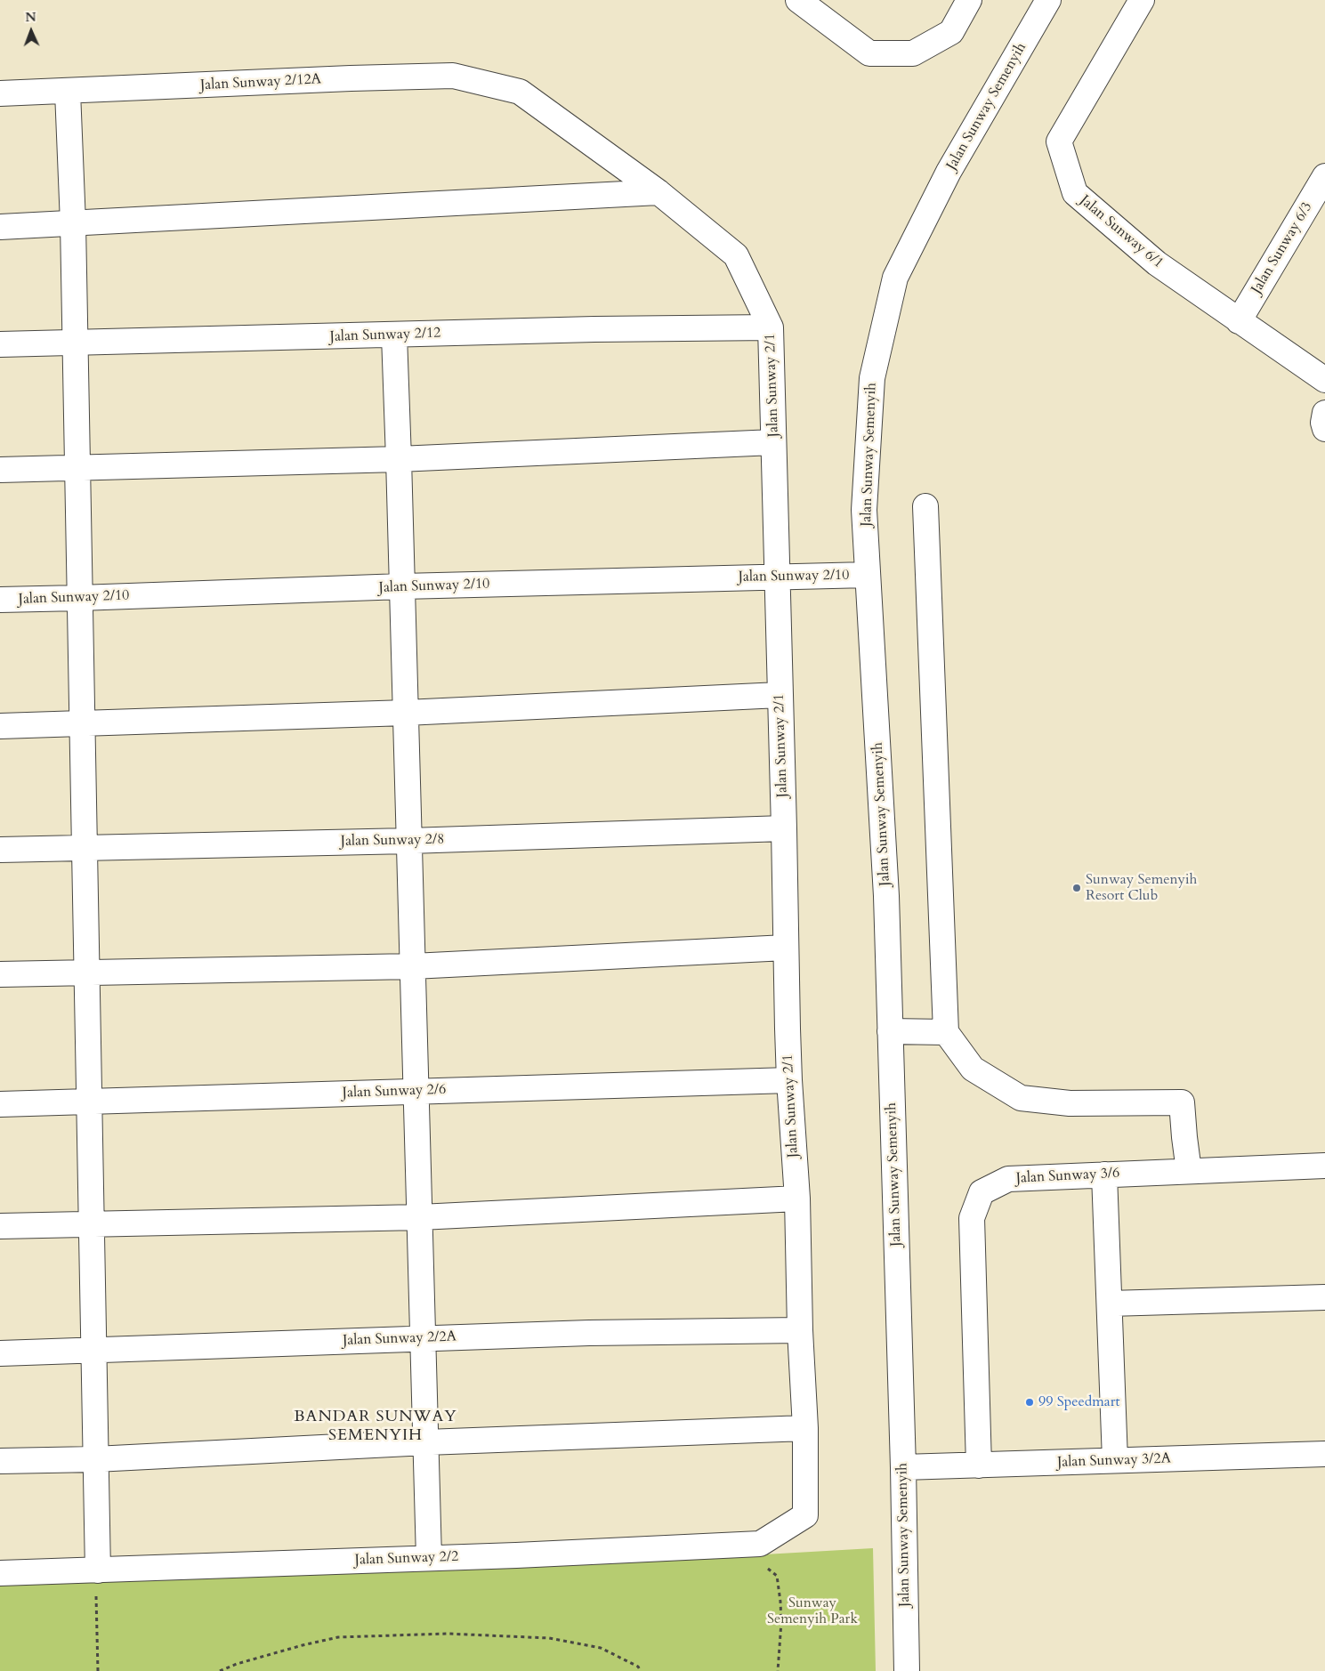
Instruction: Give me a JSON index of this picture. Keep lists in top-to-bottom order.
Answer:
{
  "streets": {
    "street": [
      "Jalan Sunway 2/12A",
      "Jalan Sunway Semenyih",
      "Jalan Sunway 6/1",
      "Jalan Sunway 6/3",
      "Jalan Sunway 2/12",
      "Jalan Sunway 2/1",
      "Jalan Sunway 2/10",
      "Jalan Sunway 2/8",
      "Jalan Sunway 2/6",
      "Jalan Sunway 3/6",
      "Jalan Sunway 2/2A",
      "Jalan Sunway 3/2A",
      "Jalan Sunway 2/2"
    ]
  },
  "crossings": [
    ["Jalan Sunway 2/12A", "Jalan Sunway 2/1"],
    ["Jalan Sunway Semenyih", "Jalan Sunway 2/10"],
    ["Jalan Sunway Semenyih", "Jalan Sunway 3/2A"],
    ["Jalan Sunway 6/1", "Jalan Sunway 6/3"],
    ["Jalan Sunway 2/12", "Jalan Sunway 2/1"],
    ["Jalan Sunway 2/1", "Jalan Sunway 2/10"],
    ["Jalan Sunway 2/1", "Jalan Sunway 2/8"],
    ["Jalan Sunway 2/1", "Jalan Sunway 2/6"],
    ["Jalan Sunway 2/1", "Jalan Sunway 2/2A"],
    ["Jalan Sunway 2/1", "Jalan Sunway 2/2"],
    ["Jalan Sunway 3/6", "Jalan Sunway 3/2A"]
  ],
  "districts": ["BANDAR SUNWAY SEMENYIH"],
  "parks": ["Sunway Semenyih Park"],
  "places": ["Sunway Semenyih Resort Club", "99 Speedmart"],
  "north": "top"
}
